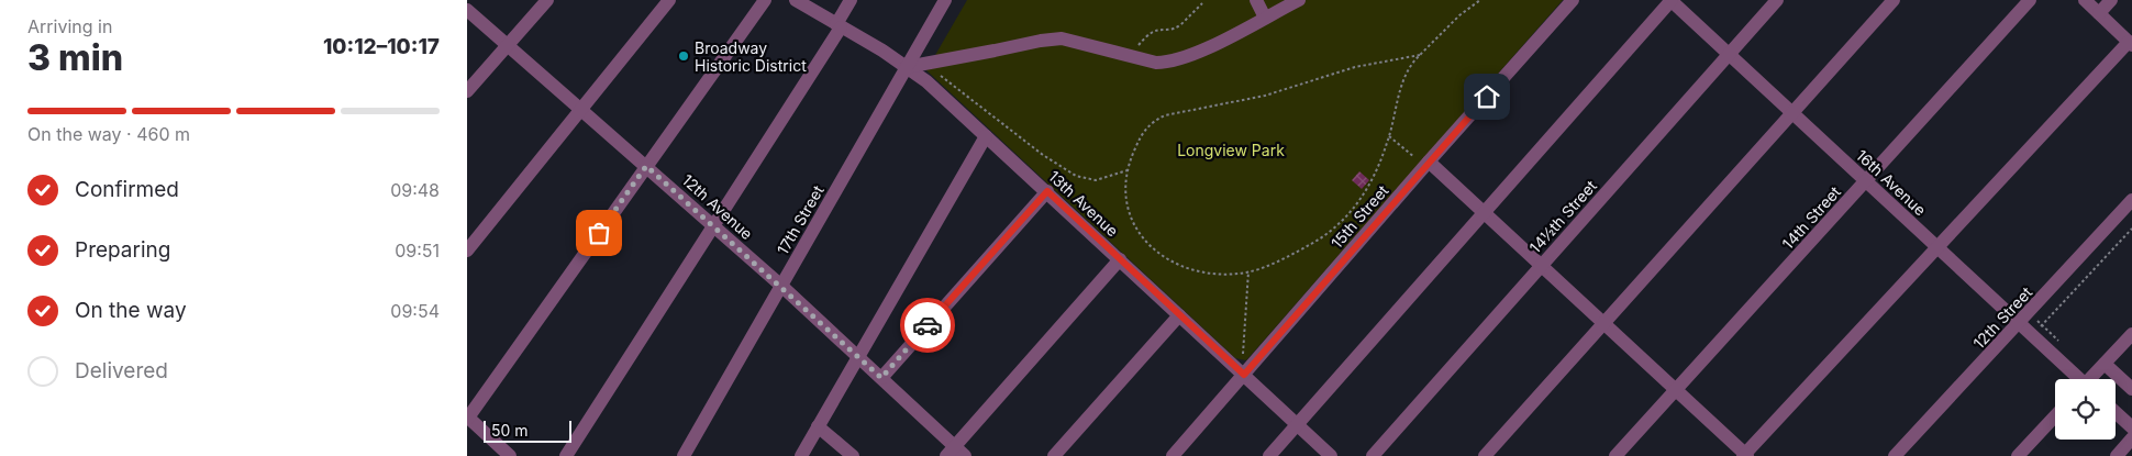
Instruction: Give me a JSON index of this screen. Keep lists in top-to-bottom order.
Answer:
{
  "streets": {
    "street": [
      "16th Avenue",
      "13th Avenue",
      "12th Avenue",
      "15th Street",
      "14½th Street",
      "14th Street",
      "17th Street",
      "12th Street"
    ]
  },
  "crossings": [
    ["16th Avenue", "14½th Street"],
    ["16th Avenue", "14th Street"],
    ["16th Avenue", "12th Street"],
    ["13th Avenue", "15th Street"],
    ["13th Avenue", "17th Street"],
    ["12th Avenue", "17th Street"]
  ],
  "parks": ["Longview Park"],
  "places": ["Broadway Historic District"],
  "scale_bar": "50 m",
  "page": {
    "heading": ["3 min", "Arriving in", "10:12–10:17"],
    "bar": "On the way · 460 m",
    "list": [
      ["Confirmed", "09:48"],
      ["Preparing", "09:51"],
      ["On the way", "09:54"],
      "Delivered"
    ],
    "scale": "50 m"
  }
}
